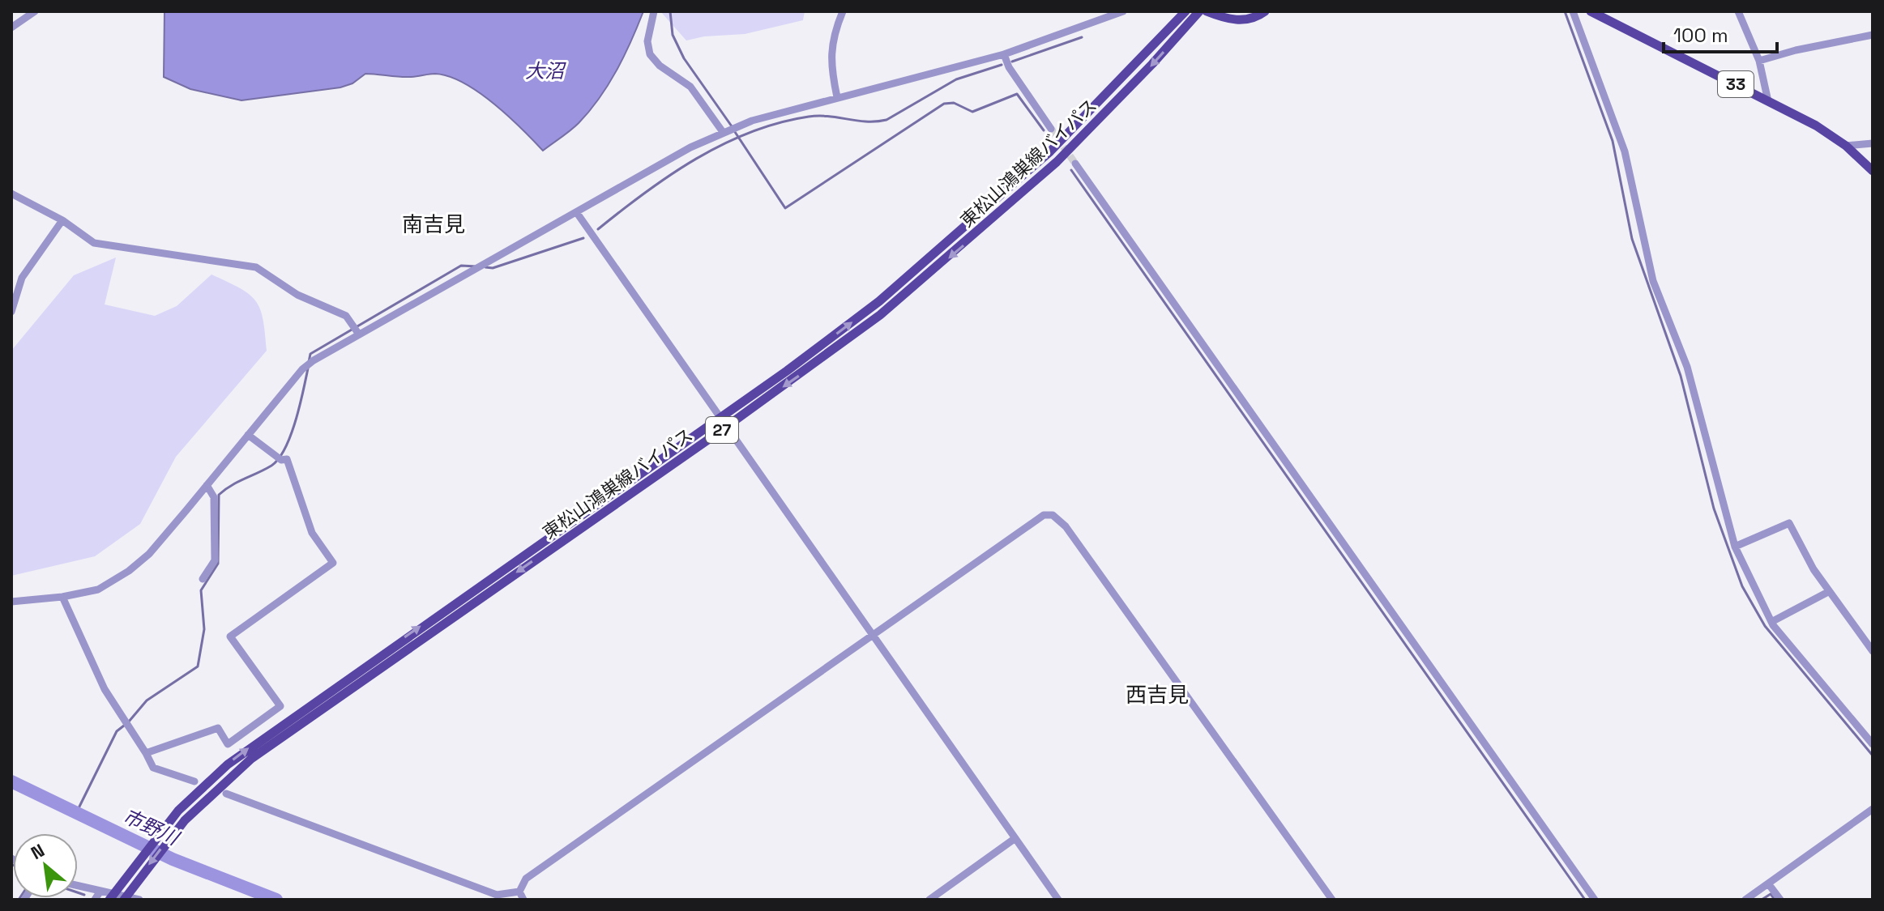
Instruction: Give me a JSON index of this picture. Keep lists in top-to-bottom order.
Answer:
{
  "streets": {
    "main road": ["33", "東松山鴻巣線バイパス", "27"]
  },
  "districts": ["南吉見", "西吉見"],
  "water": ["大沼", "市野川"],
  "scale_bar": "100 m",
  "north": "top left"
}
